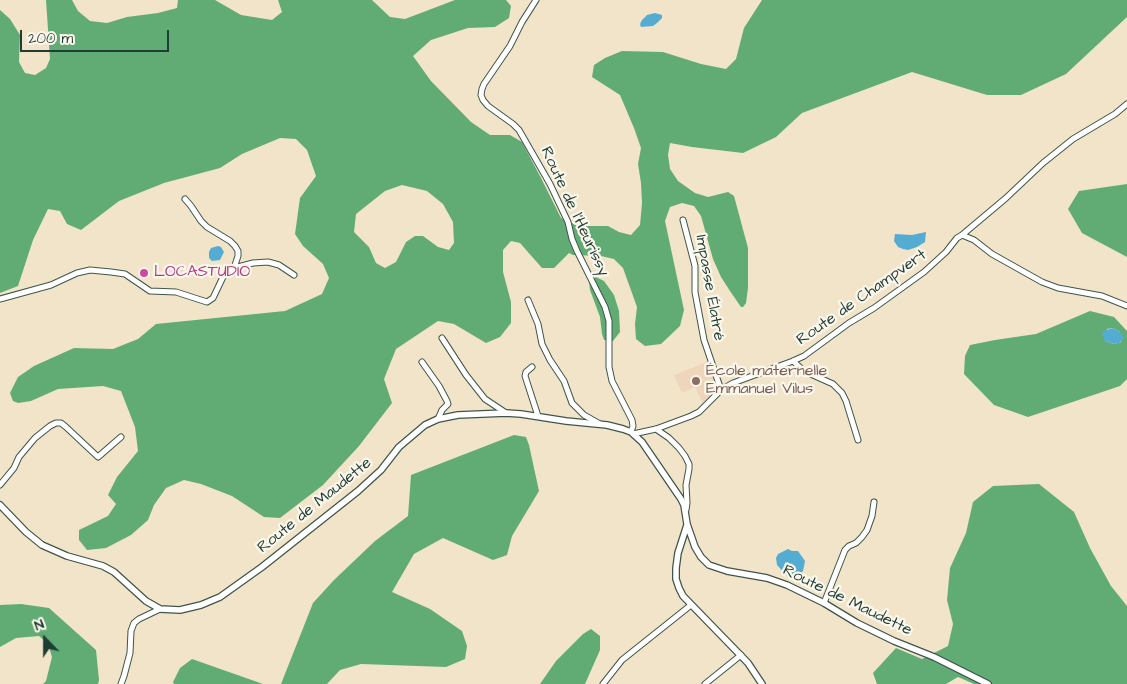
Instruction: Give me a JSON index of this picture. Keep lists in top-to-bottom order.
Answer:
{
  "streets": {
    "street": [
      "Route de l'Heurissy",
      "Impasse Élatré",
      "Route de Champvert",
      "Route de Maudette"
    ]
  },
  "crossings": [
    ["Route de l'Heurissy", "Route de Champvert"],
    ["Route de l'Heurissy", "Route de Maudette"],
    ["Impasse Élatré", "Route de Champvert"],
    ["Route de Champvert", "Route de Maudette"]
  ],
  "places": ["LOCASTUDIO", "École maternelle Emmanuel Vilus"],
  "scale_bar": "200 m",
  "north": "top"
}
